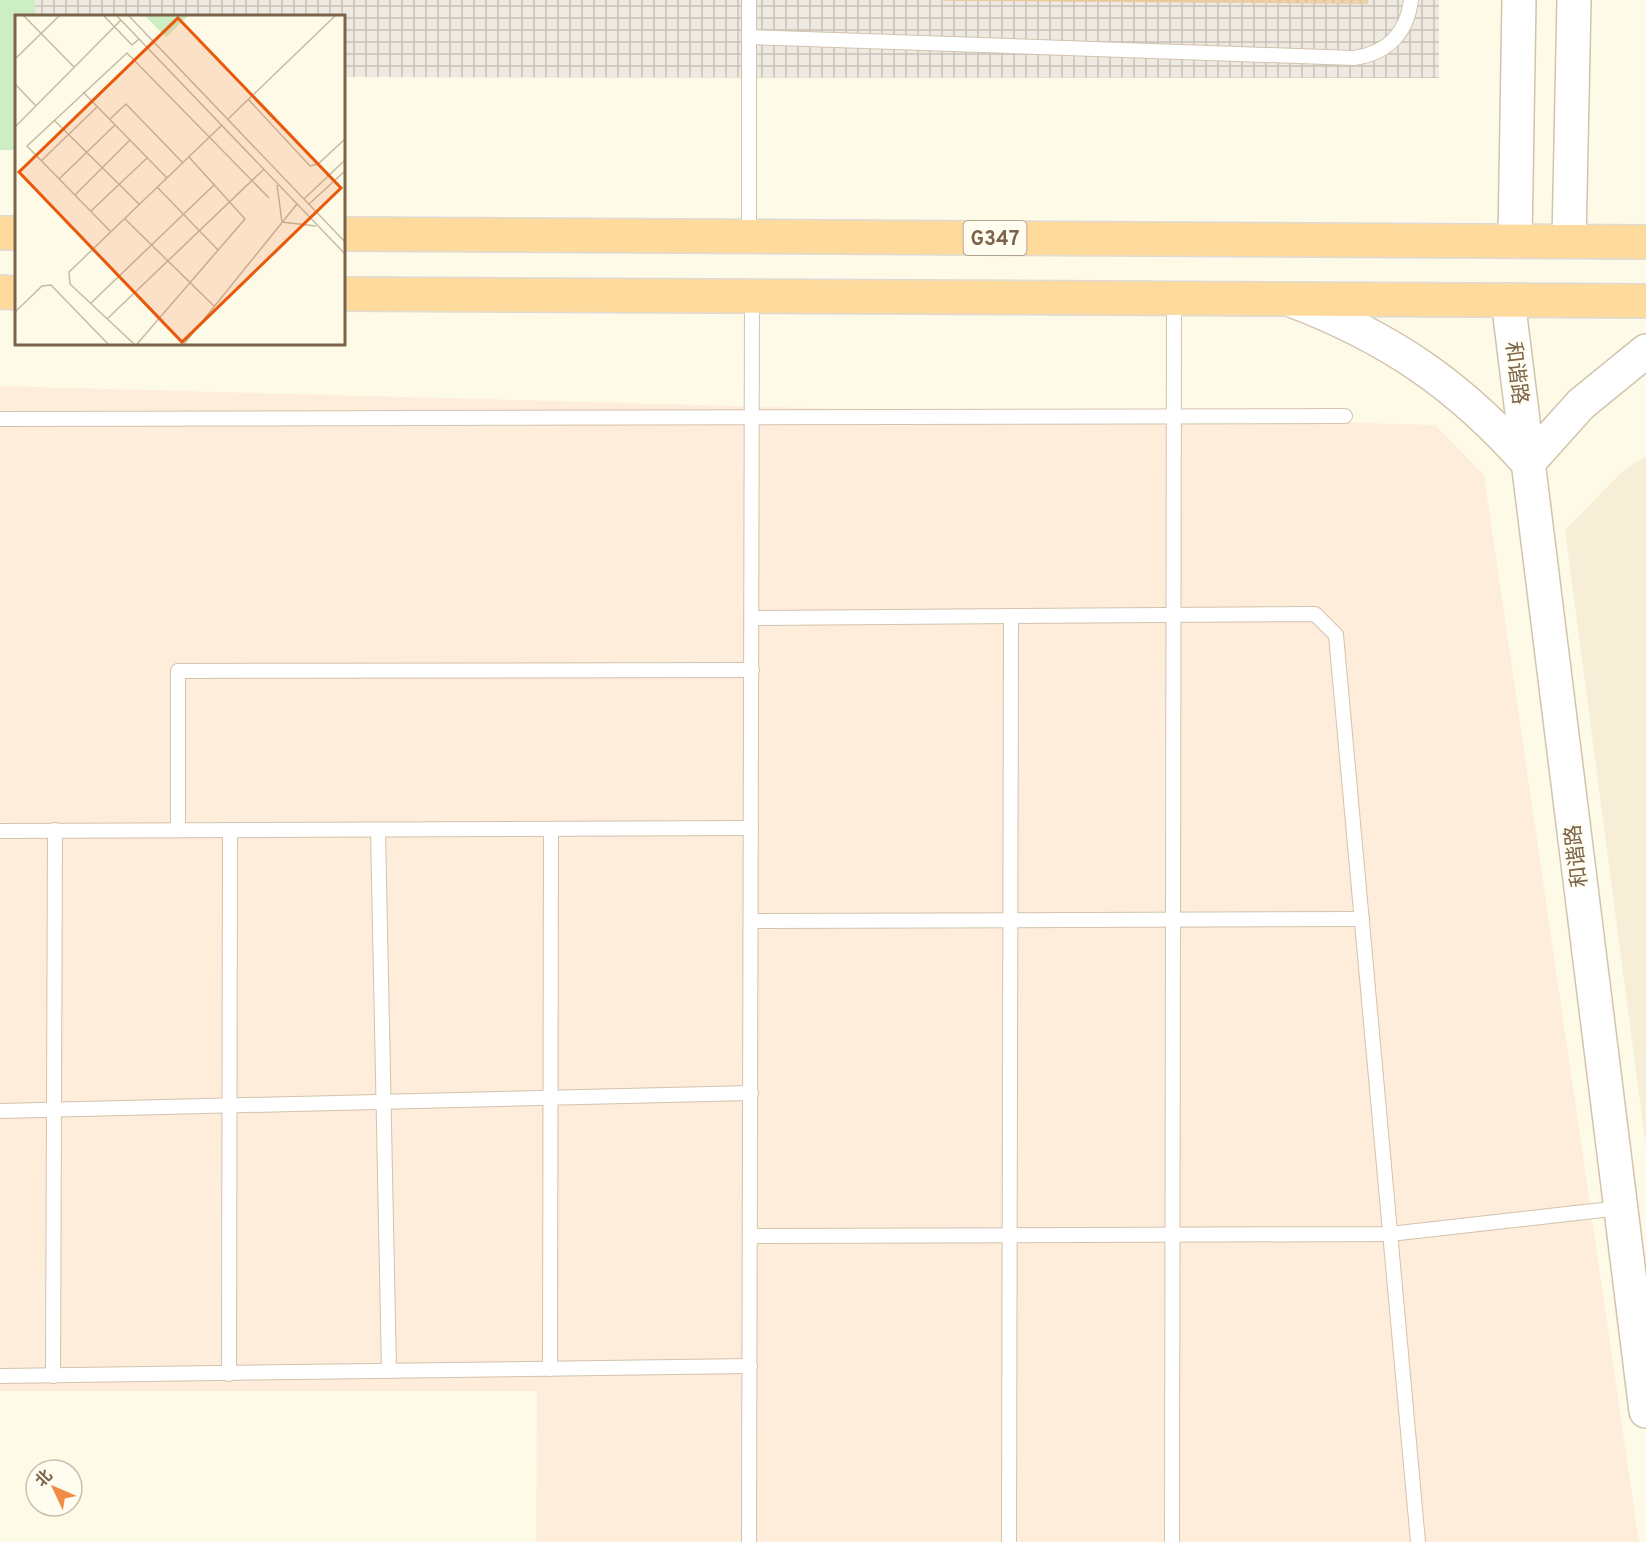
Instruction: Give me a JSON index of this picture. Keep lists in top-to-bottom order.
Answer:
{
  "streets": {
    "highway": ["G347"],
    "street": ["和谐路"]
  },
  "north": "top left"
}
